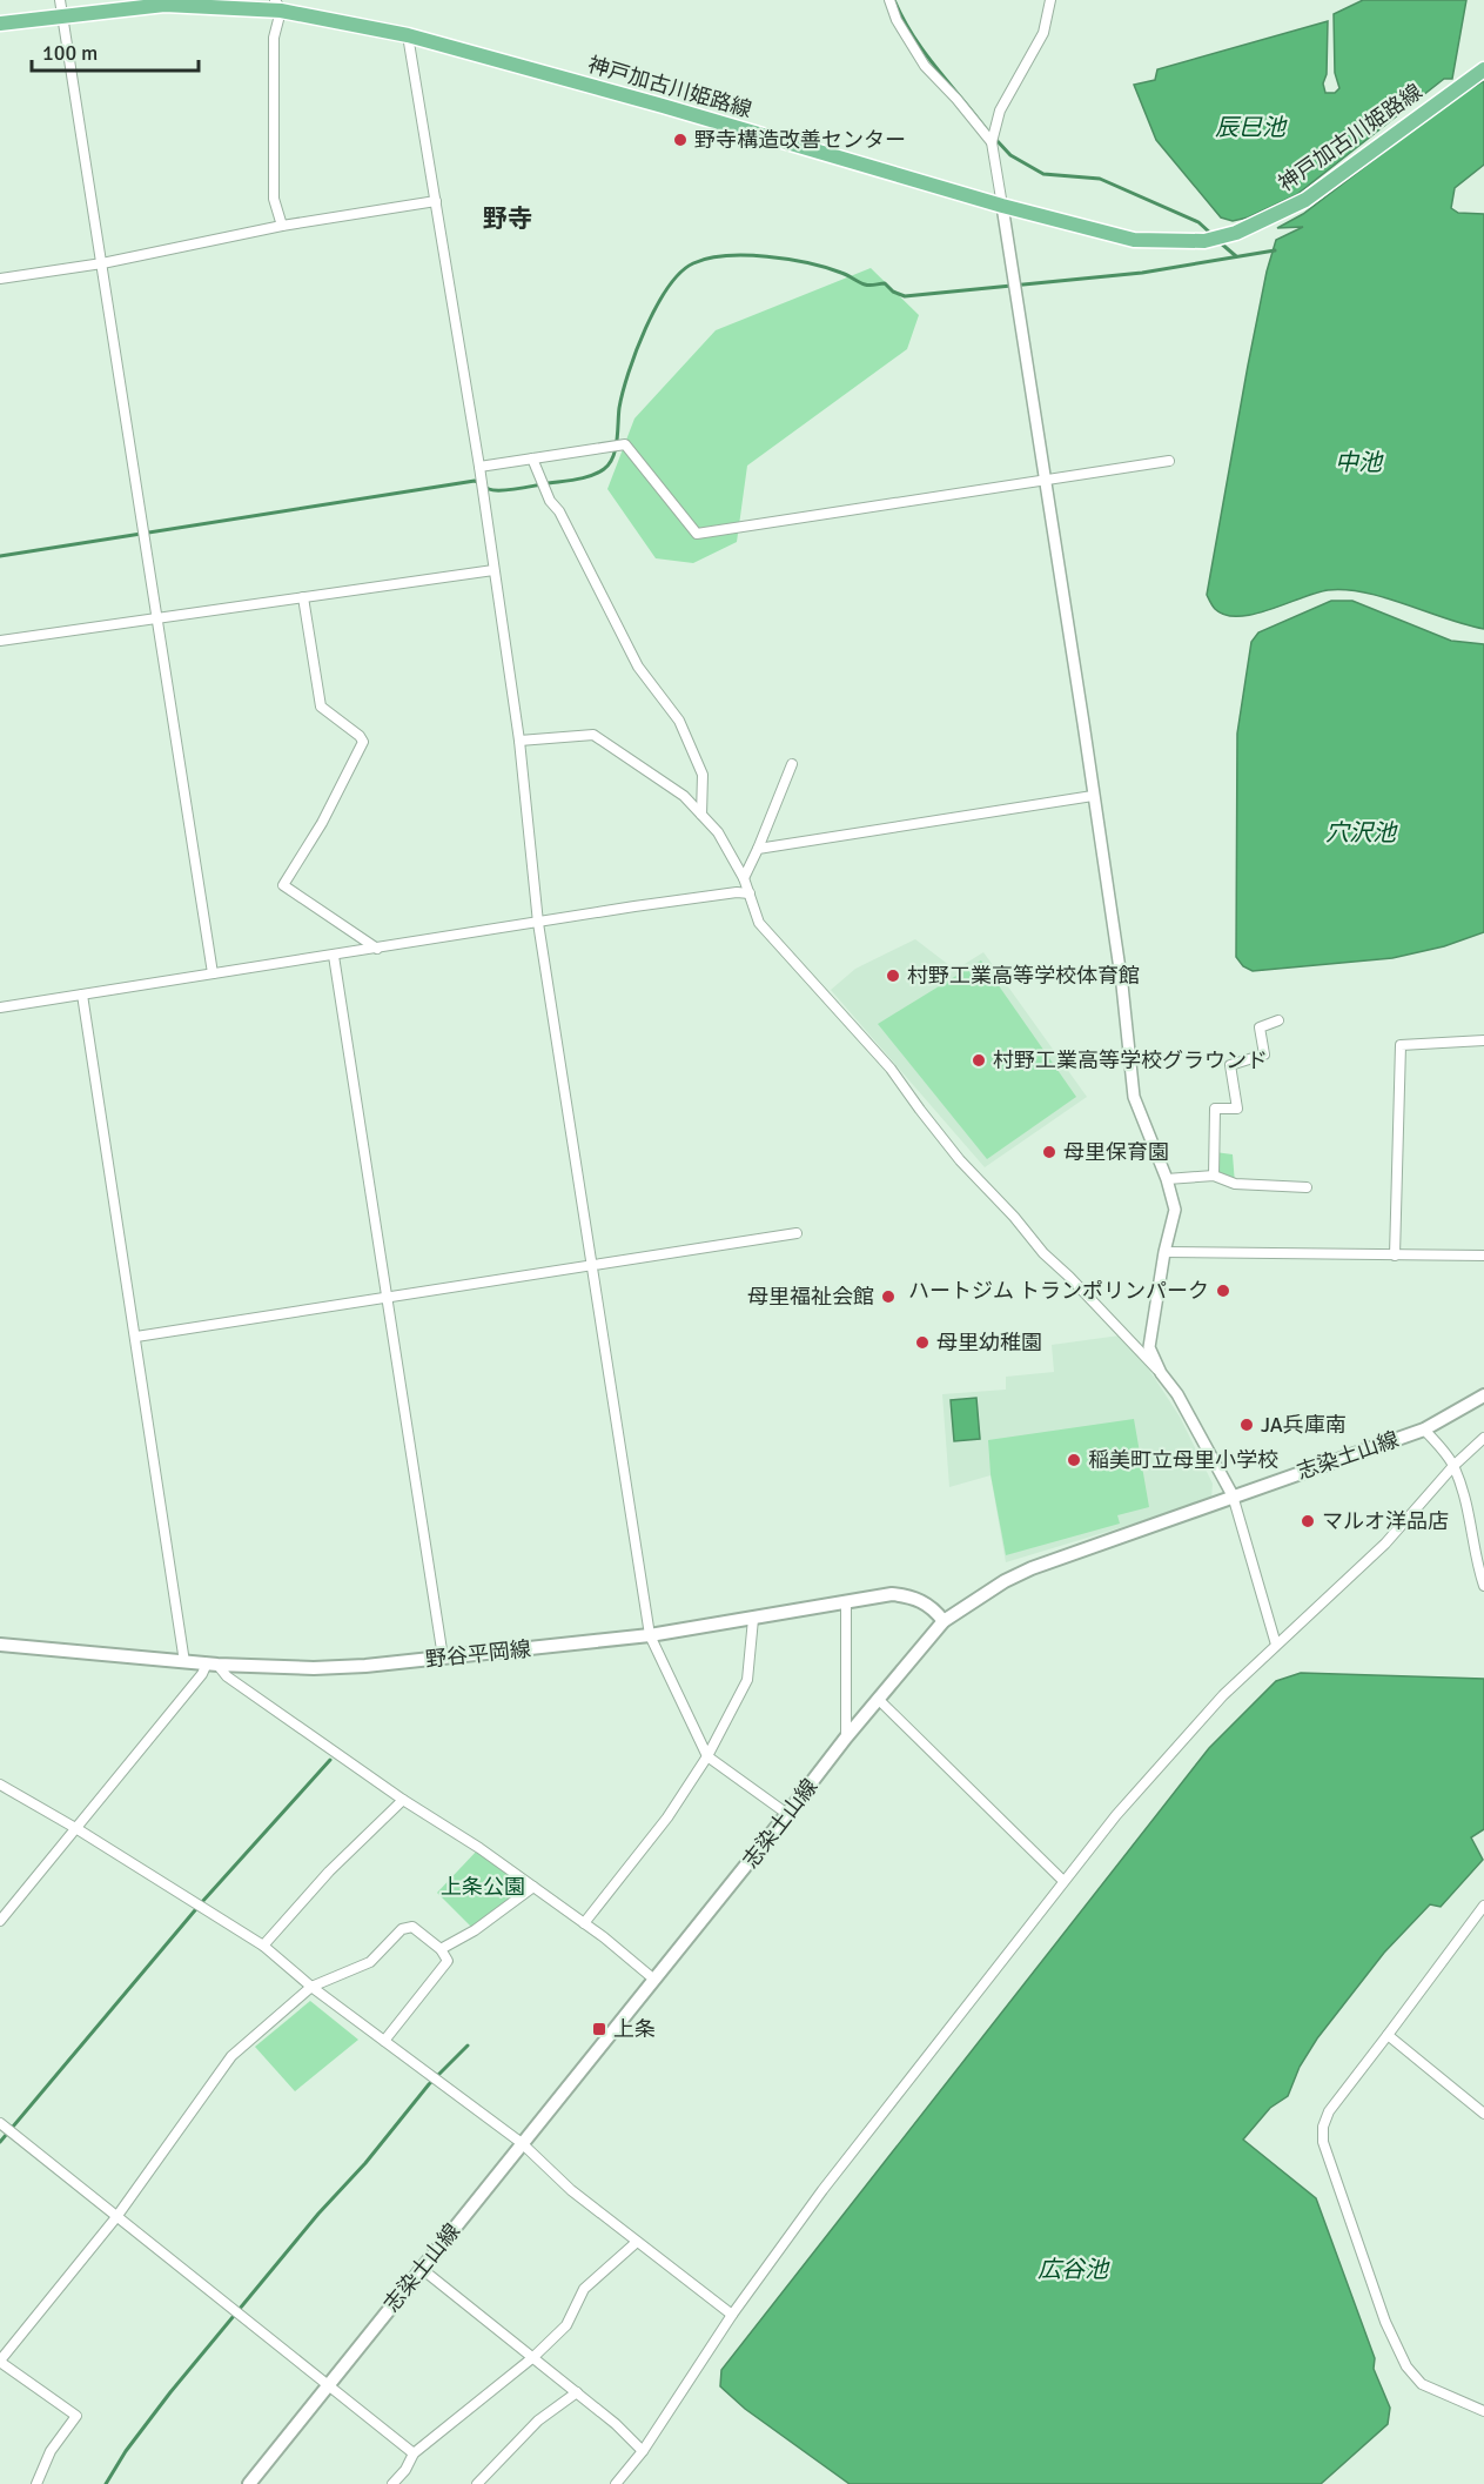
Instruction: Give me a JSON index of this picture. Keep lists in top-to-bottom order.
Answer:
{
  "streets": {
    "main road": ["神戸加古川姫路線", "志染土山線", "野谷平岡線"]
  },
  "crossings": [
    ["志染土山線", "野谷平岡線"]
  ],
  "districts": ["野寺"],
  "water": [
    "辰巳池",
    "中池",
    "穴沢池",
    "広谷池"
  ],
  "parks": ["上条公園"],
  "places": {
    "other": [
      "野寺構造改善センター",
      "村野工業高等学校体育館",
      "村野工業高等学校グラウンド",
      "母里保育園",
      "ハートジム トランポリンパーク",
      "母里福祉会館",
      "母里幼稚園",
      "JA兵庫南",
      "稲美町立母里小学校",
      "マルオ洋品店"
    ],
    "transit": ["上条"]
  },
  "scale_bar": "100 m"
}
